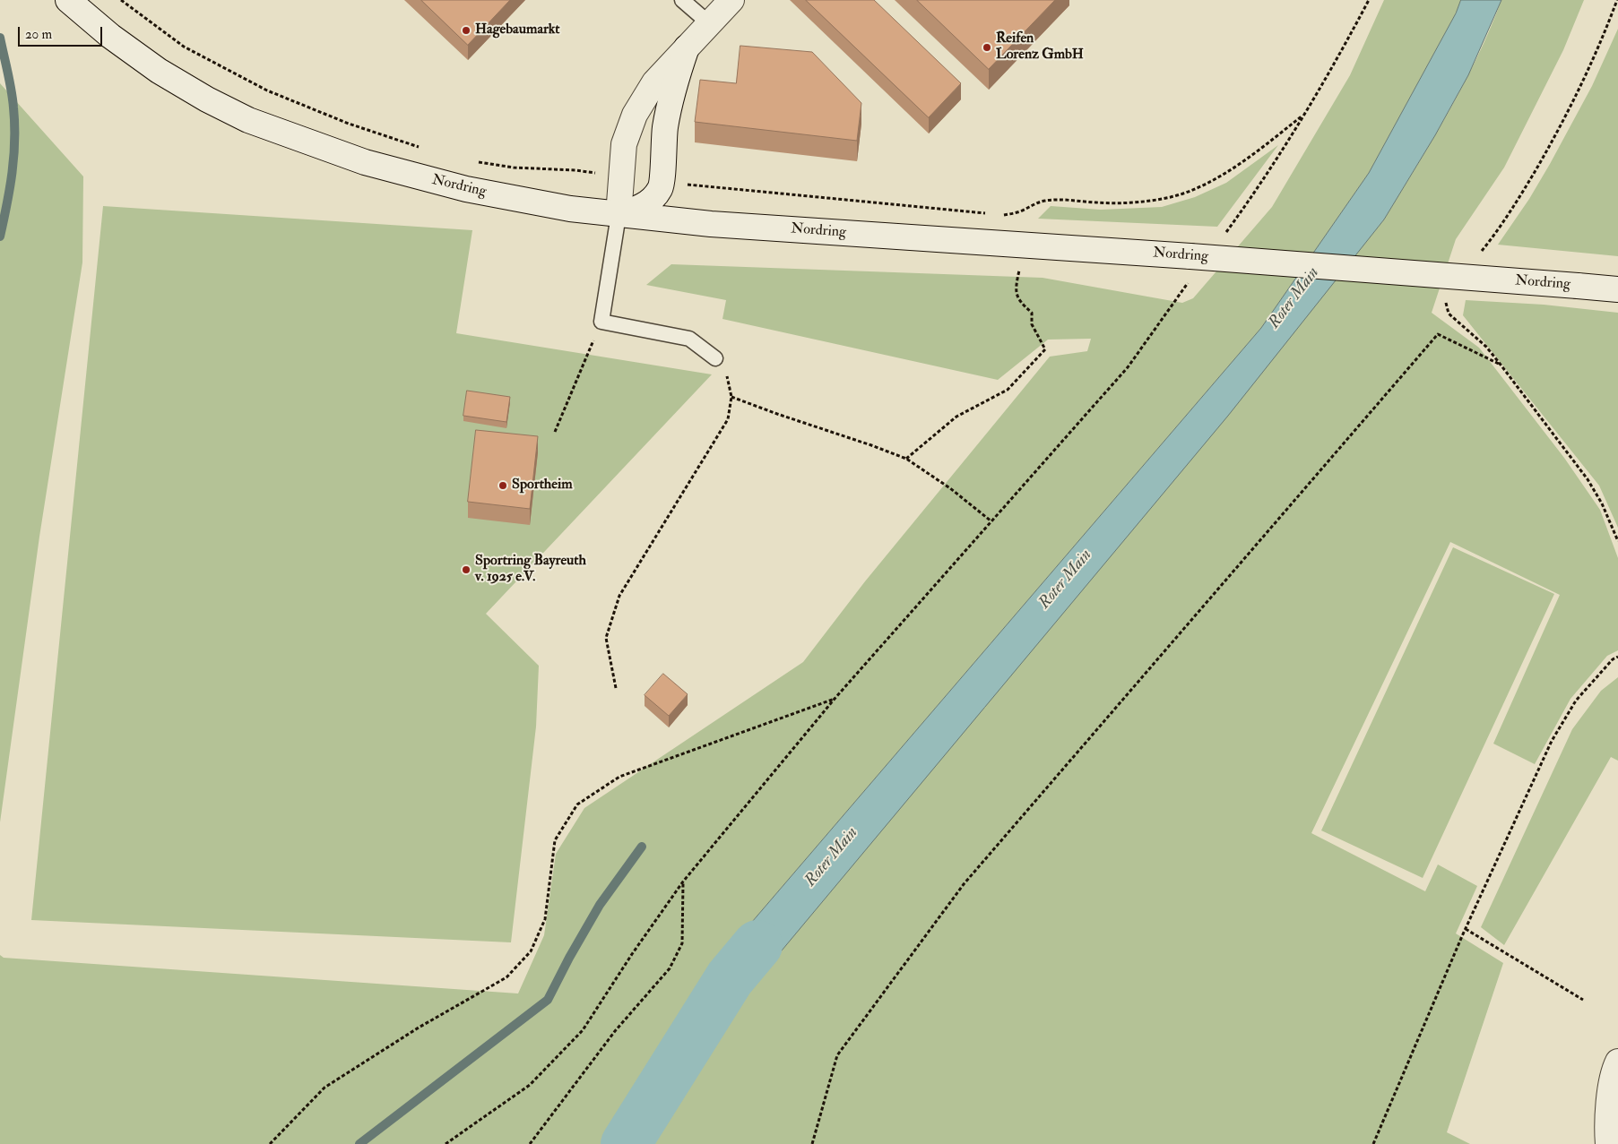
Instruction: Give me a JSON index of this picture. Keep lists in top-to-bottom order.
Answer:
{
  "streets": {
    "main road": ["Nordring"]
  },
  "water": ["Roter Main"],
  "places": [
    "Hagebaumarkt",
    "Reifen Lorenz GmbH",
    "Sportheim",
    "Sportring Bayreuth v. 1925 e.V."
  ],
  "scale_bar": "20 m"
}
